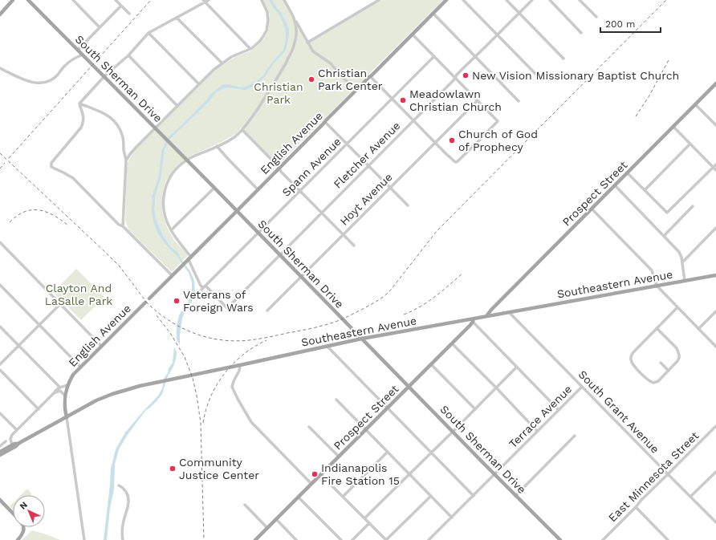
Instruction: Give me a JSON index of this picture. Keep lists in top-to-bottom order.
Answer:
{
  "streets": {
    "main road": [
      "South Sherman Drive",
      "English Avenue",
      "Prospect Street",
      "Southeastern Avenue"
    ],
    "street": [
      "Fletcher Avenue",
      "Spann Avenue",
      "Hoyt Avenue",
      "South Grant Avenue",
      "Terrace Avenue",
      "East Minnesota Street"
    ]
  },
  "crossings": [
    ["South Sherman Drive", "English Avenue"],
    ["South Sherman Drive", "Fletcher Avenue"],
    ["South Sherman Drive", "Spann Avenue"],
    ["South Sherman Drive", "Prospect Street"],
    ["South Sherman Drive", "Hoyt Avenue"],
    ["South Sherman Drive", "Southeastern Avenue"],
    ["South Sherman Drive", "Terrace Avenue"],
    ["Fletcher Avenue", "Spann Avenue"],
    ["Prospect Street", "Southeastern Avenue"],
    ["Southeastern Avenue", "South Grant Avenue"],
    ["South Grant Avenue", "Terrace Avenue"],
    ["South Grant Avenue", "East Minnesota Street"]
  ],
  "parks": ["Christian Park", "Clayton And LaSalle Park"],
  "places": [
    "New Vision Missionary Baptist Church",
    "Christian Park Center",
    "Meadowlawn Christian Church",
    "Church of God of Prophecy",
    "Veterans of Foreign Wars",
    "Community Justice Center",
    "Indianapolis Fire Station 15"
  ],
  "scale_bar": "200 m",
  "north": "top left"
}
